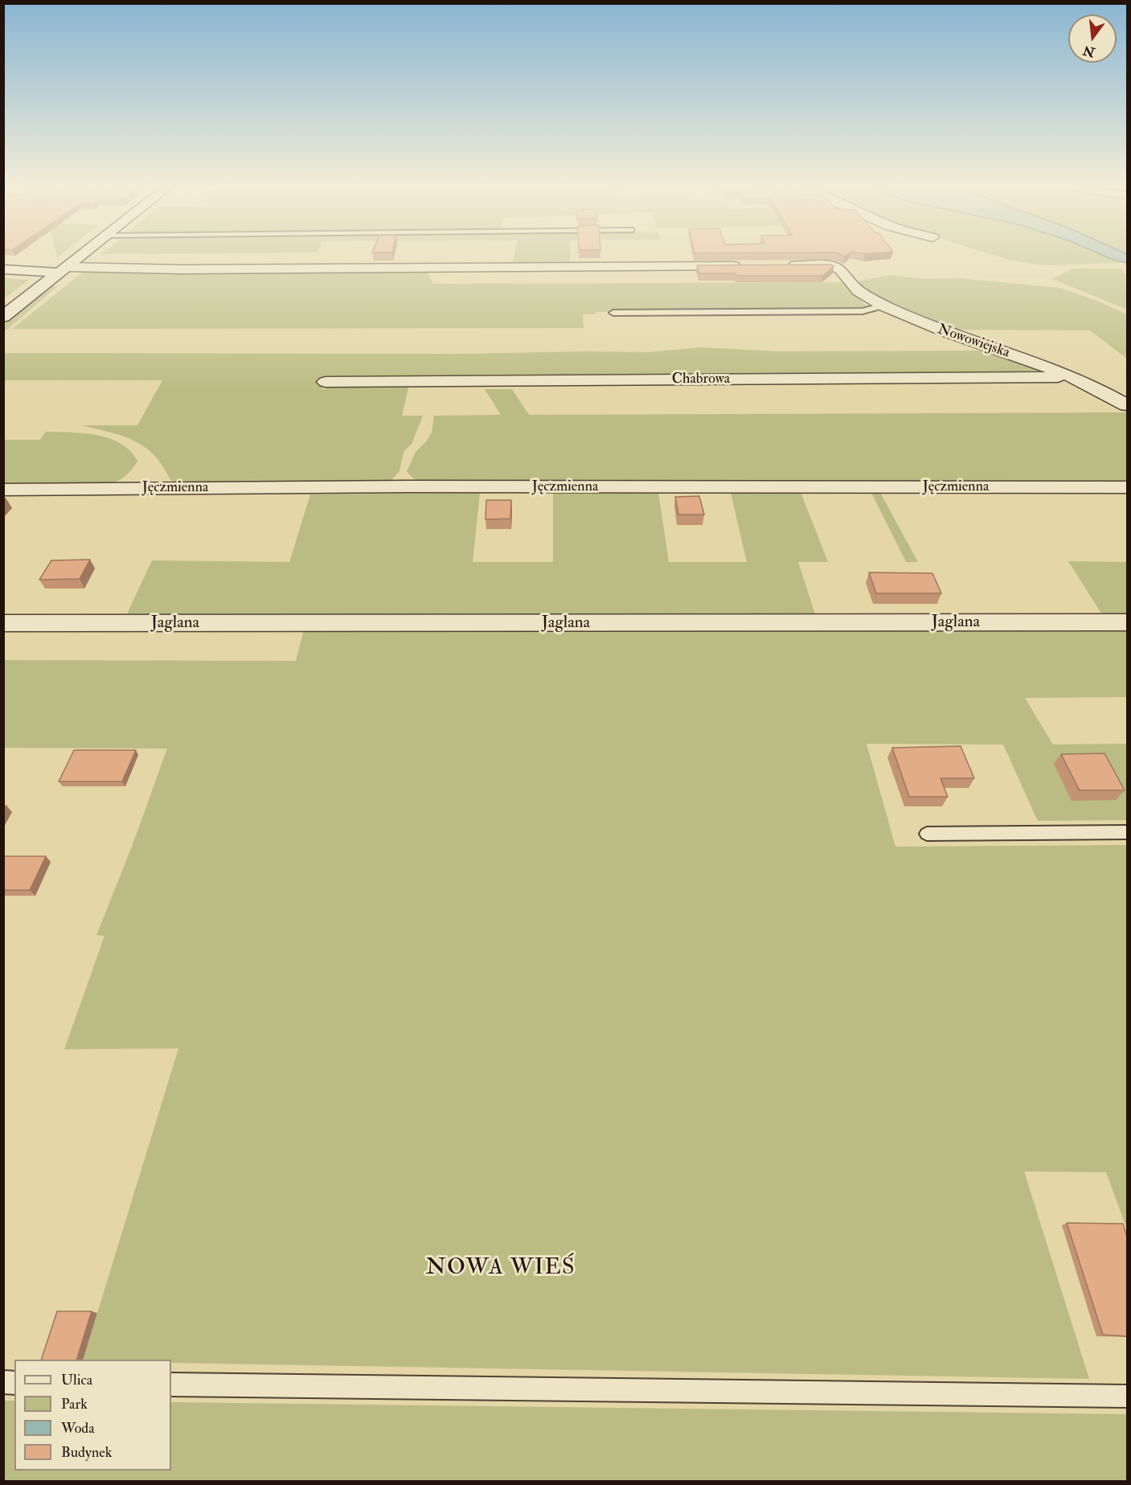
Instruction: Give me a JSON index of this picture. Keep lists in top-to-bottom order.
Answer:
{
  "streets": {
    "street": [
      "Nowowiejska",
      "Chabrowa",
      "Jęczmienna",
      "Jaglana"
    ]
  },
  "crossings": [
    ["Nowowiejska", "Chabrowa"]
  ],
  "districts": ["NOWA WIEŚ"],
  "legend": [
    "Ulica",
    "Park",
    "Woda",
    "Budynek"
  ],
  "north": "bottom"
}
